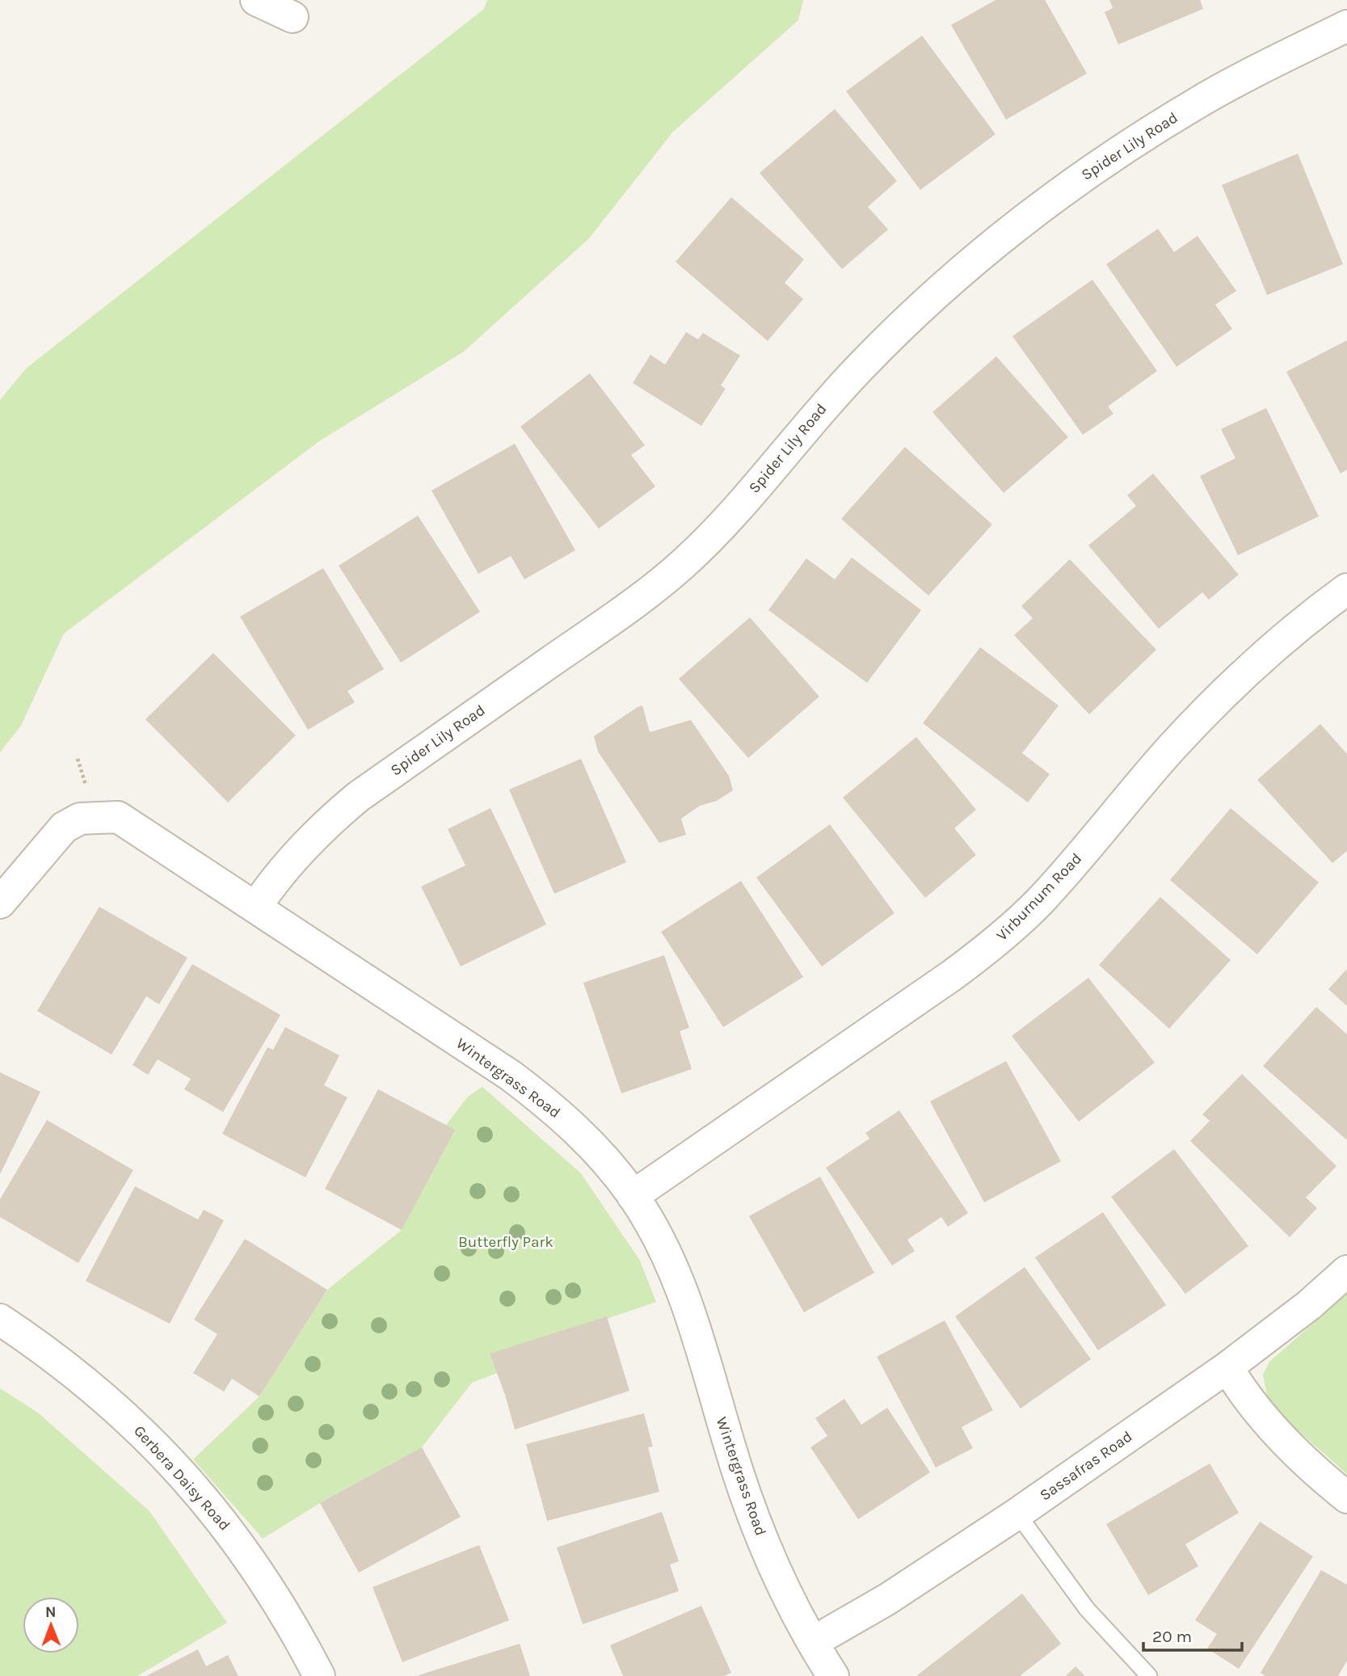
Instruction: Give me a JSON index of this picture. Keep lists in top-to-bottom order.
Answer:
{
  "streets": {
    "street": [
      "Spider Lily Road",
      "Virburnum Road",
      "Wintergrass Road",
      "Sassafras Road",
      "Gerbera Daisy Road"
    ]
  },
  "crossings": [
    ["Spider Lily Road", "Wintergrass Road"],
    ["Virburnum Road", "Wintergrass Road"],
    ["Wintergrass Road", "Sassafras Road"]
  ],
  "parks": ["Butterfly Park"],
  "scale_bar": "20 m",
  "north": "top"
}
